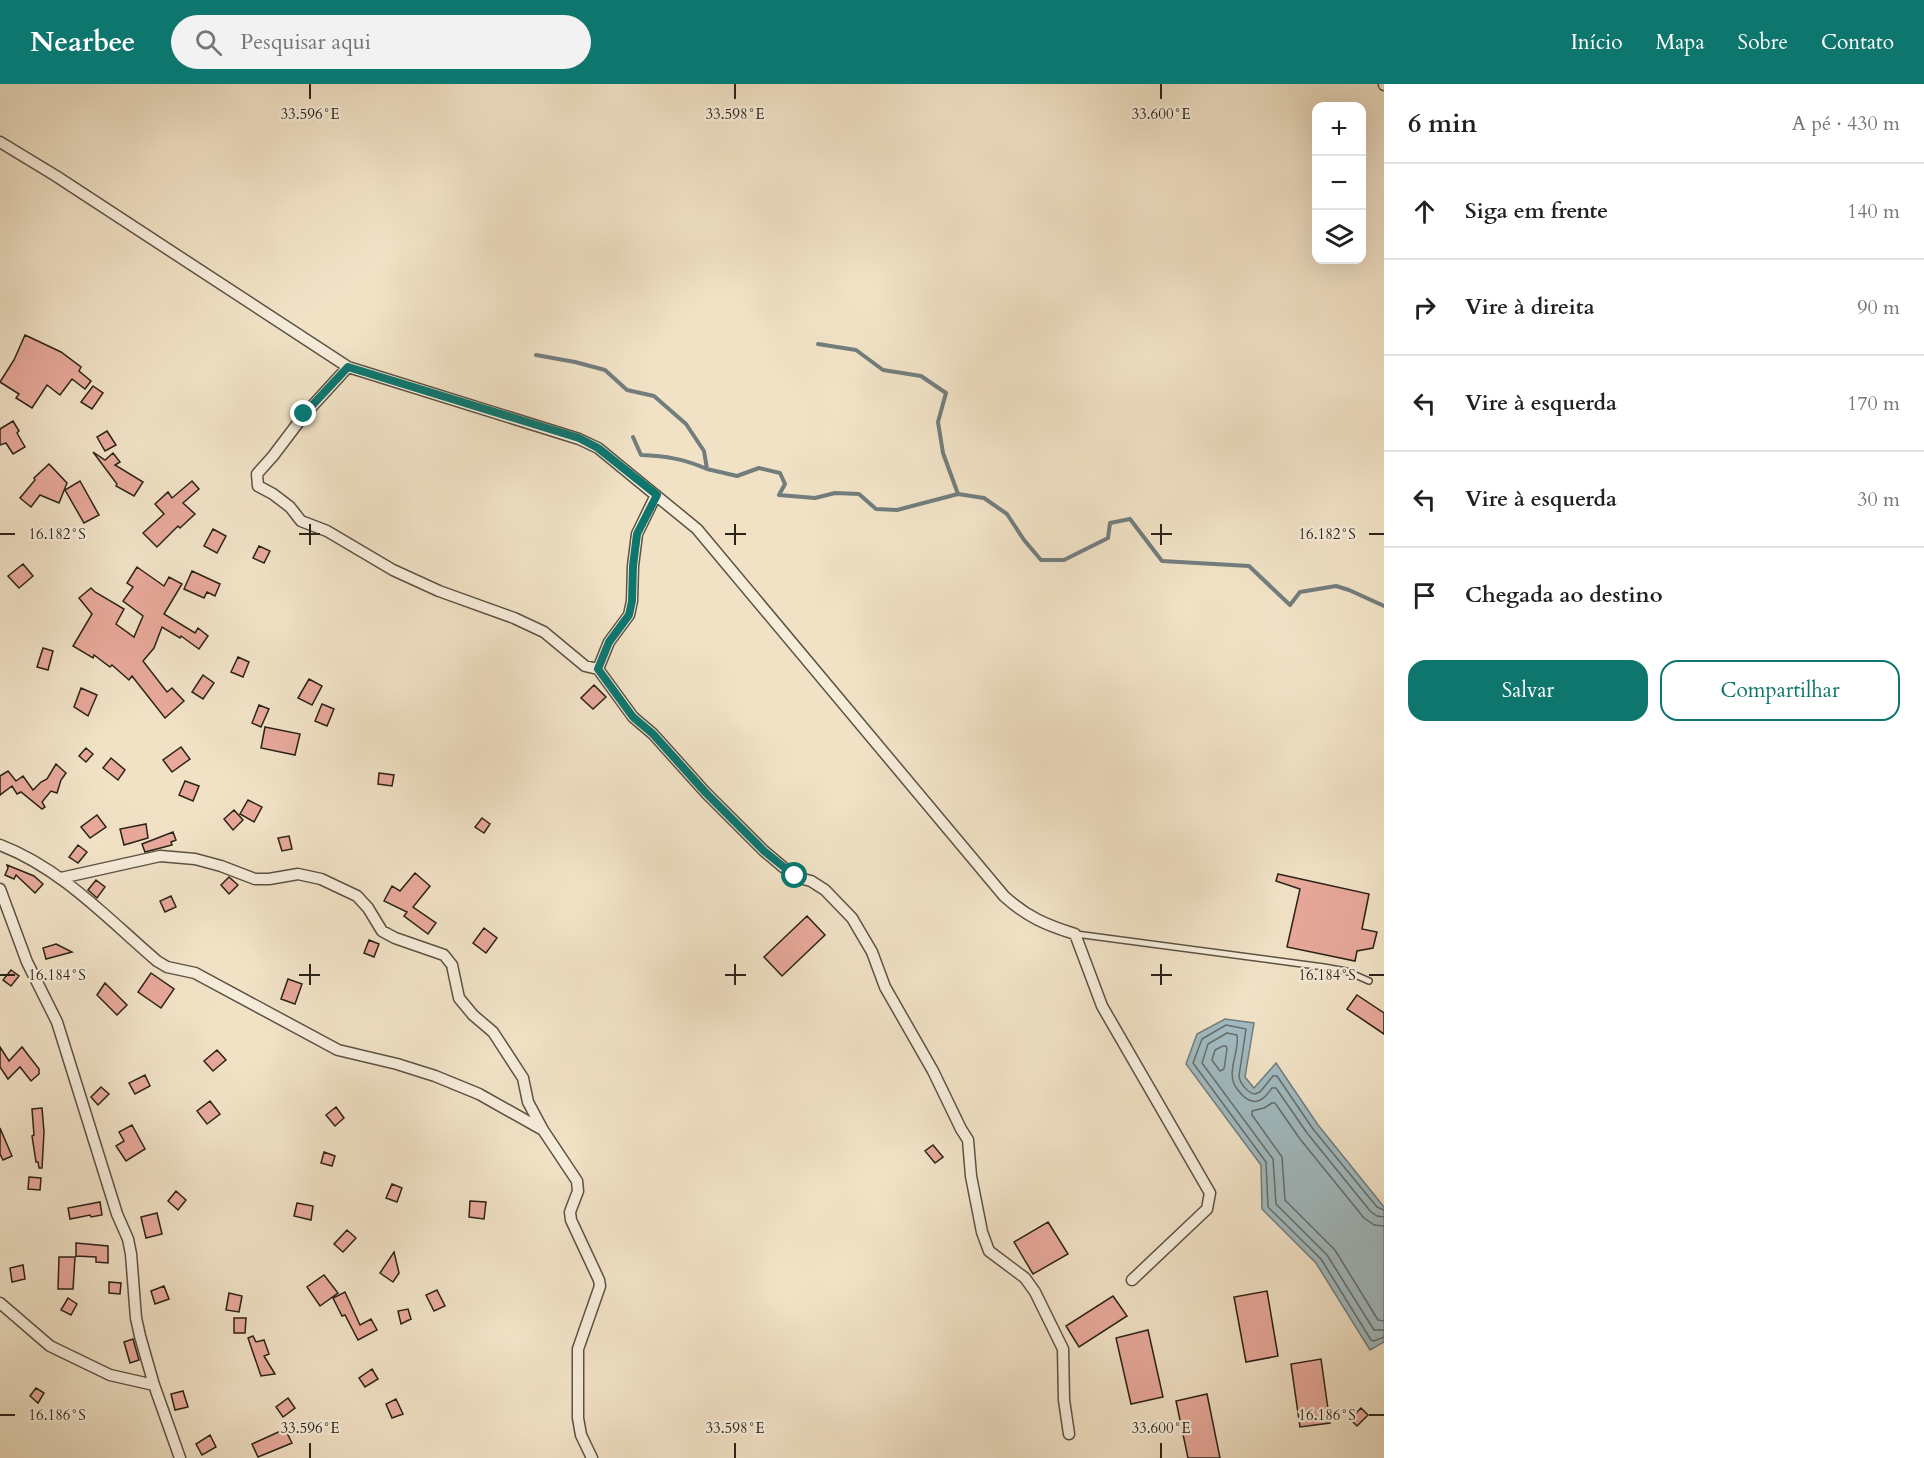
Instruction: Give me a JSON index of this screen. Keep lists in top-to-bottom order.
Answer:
{
  "page": {
    "header": "Nearbee",
    "search": "Pesquisar aqui",
    "nav": [
      "Início",
      "Mapa",
      "Sobre",
      "Contato"
    ],
    "heading": ["6 min", "A pé · 430 m"],
    "map_buttons": ["+", "−"],
    "list": [
      ["Siga em frente", "140 m"],
      ["Vire à direita", "90 m"],
      ["Vire à esquerda", "170 m"],
      ["Vire à esquerda", "30 m"],
      "Chegada ao destino"
    ],
    "buttons": ["Salvar", "Compartilhar"]
  },
  "coordinates": [
    "33.596°E",
    "33.598°E",
    "33.600°E",
    "16.182°S",
    "16.184°S",
    "16.186°S"
  ]
}
